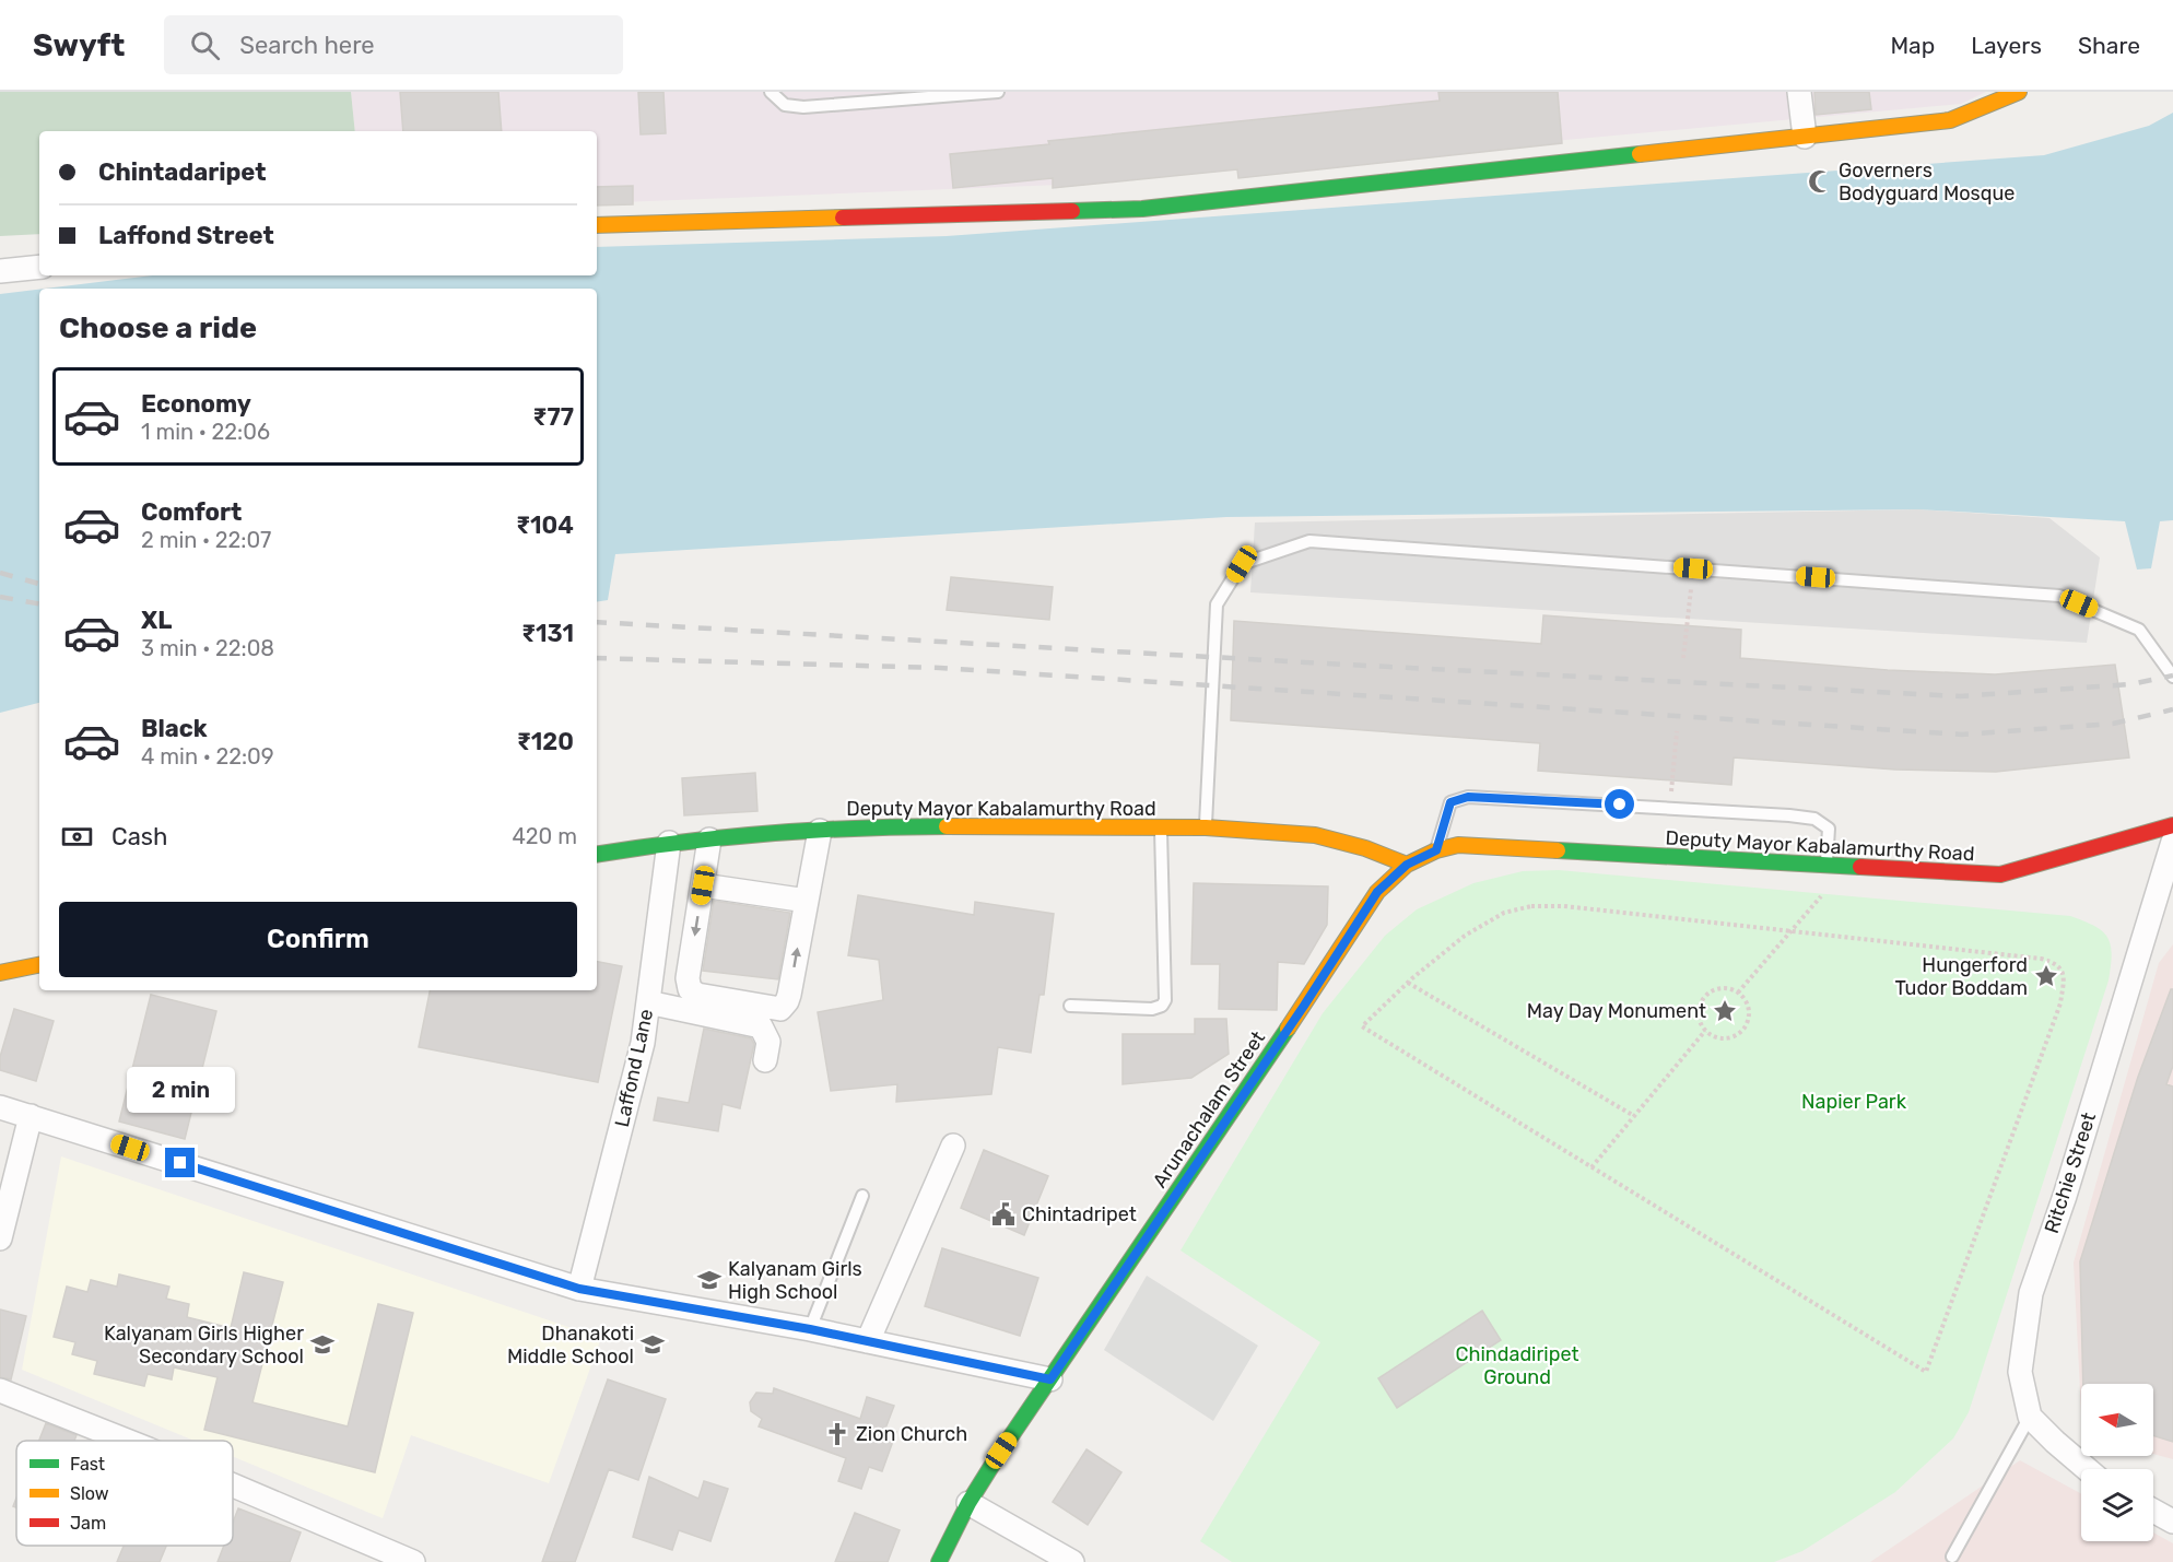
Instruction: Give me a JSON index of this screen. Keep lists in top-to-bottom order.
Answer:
{
  "streets": {
    "street": [
      "Deputy Mayor Kabalamurthy Road",
      "Laffond Lane",
      "Arunachalam Street",
      "Ritchie Street"
    ]
  },
  "crossings": [
    ["Deputy Mayor Kabalamurthy Road", "Laffond Lane"],
    ["Deputy Mayor Kabalamurthy Road", "Arunachalam Street"]
  ],
  "parks": ["Napier Park", "Chindadiripet Ground"],
  "places": {
    "mosque": ["Governers Bodyguard Mosque"],
    "place": ["Hungerford Tudor Boddam", "May Day Monument"],
    "public building": ["Chintadripet"],
    "school or university": ["Kalyanam Girls High School", "Kalyanam Girls Higher Secondary School", "Dhanakoti Middle School"],
    "church": ["Zion Church"]
  },
  "legend": ["Fast", "Slow", "Jam"],
  "north": "left",
  "page": {
    "header": "Swyft",
    "search": "Search here",
    "nav": ["Map", "Layers", "Share"],
    "banner": ["Chintadaripet", "Laffond Street"],
    "heading": "Choose a ride",
    "list": [
      {
        "name": "Economy",
        "note": "1 min · 22:06",
        "value": "₹77"
      },
      {
        "name": "Comfort",
        "note": "2 min · 22:07",
        "value": "₹104"
      },
      {
        "name": "XL",
        "note": "3 min · 22:08",
        "value": "₹131"
      },
      {
        "name": "Black",
        "note": "4 min · 22:09",
        "value": "₹120"
      }
    ],
    "pay": ["Cash", "420 m"],
    "buttons": "Confirm",
    "bubble": "2 min"
  }
}
